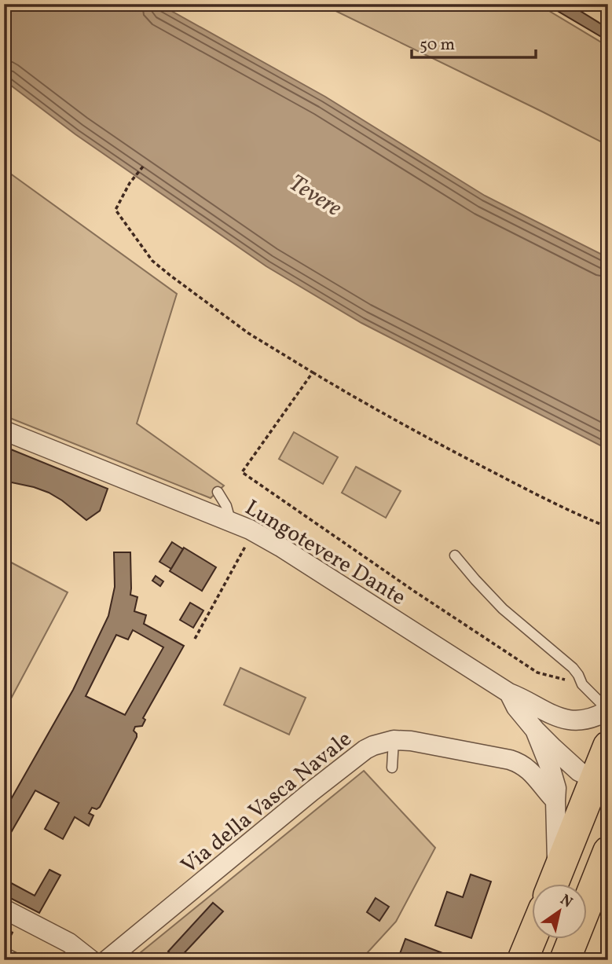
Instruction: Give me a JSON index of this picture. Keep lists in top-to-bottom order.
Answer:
{
  "streets": {
    "street": ["Lungotevere Dante", "Via della Vasca Navale"]
  },
  "water": ["Tevere"],
  "scale_bar": "50 m",
  "north": "top right"
}
